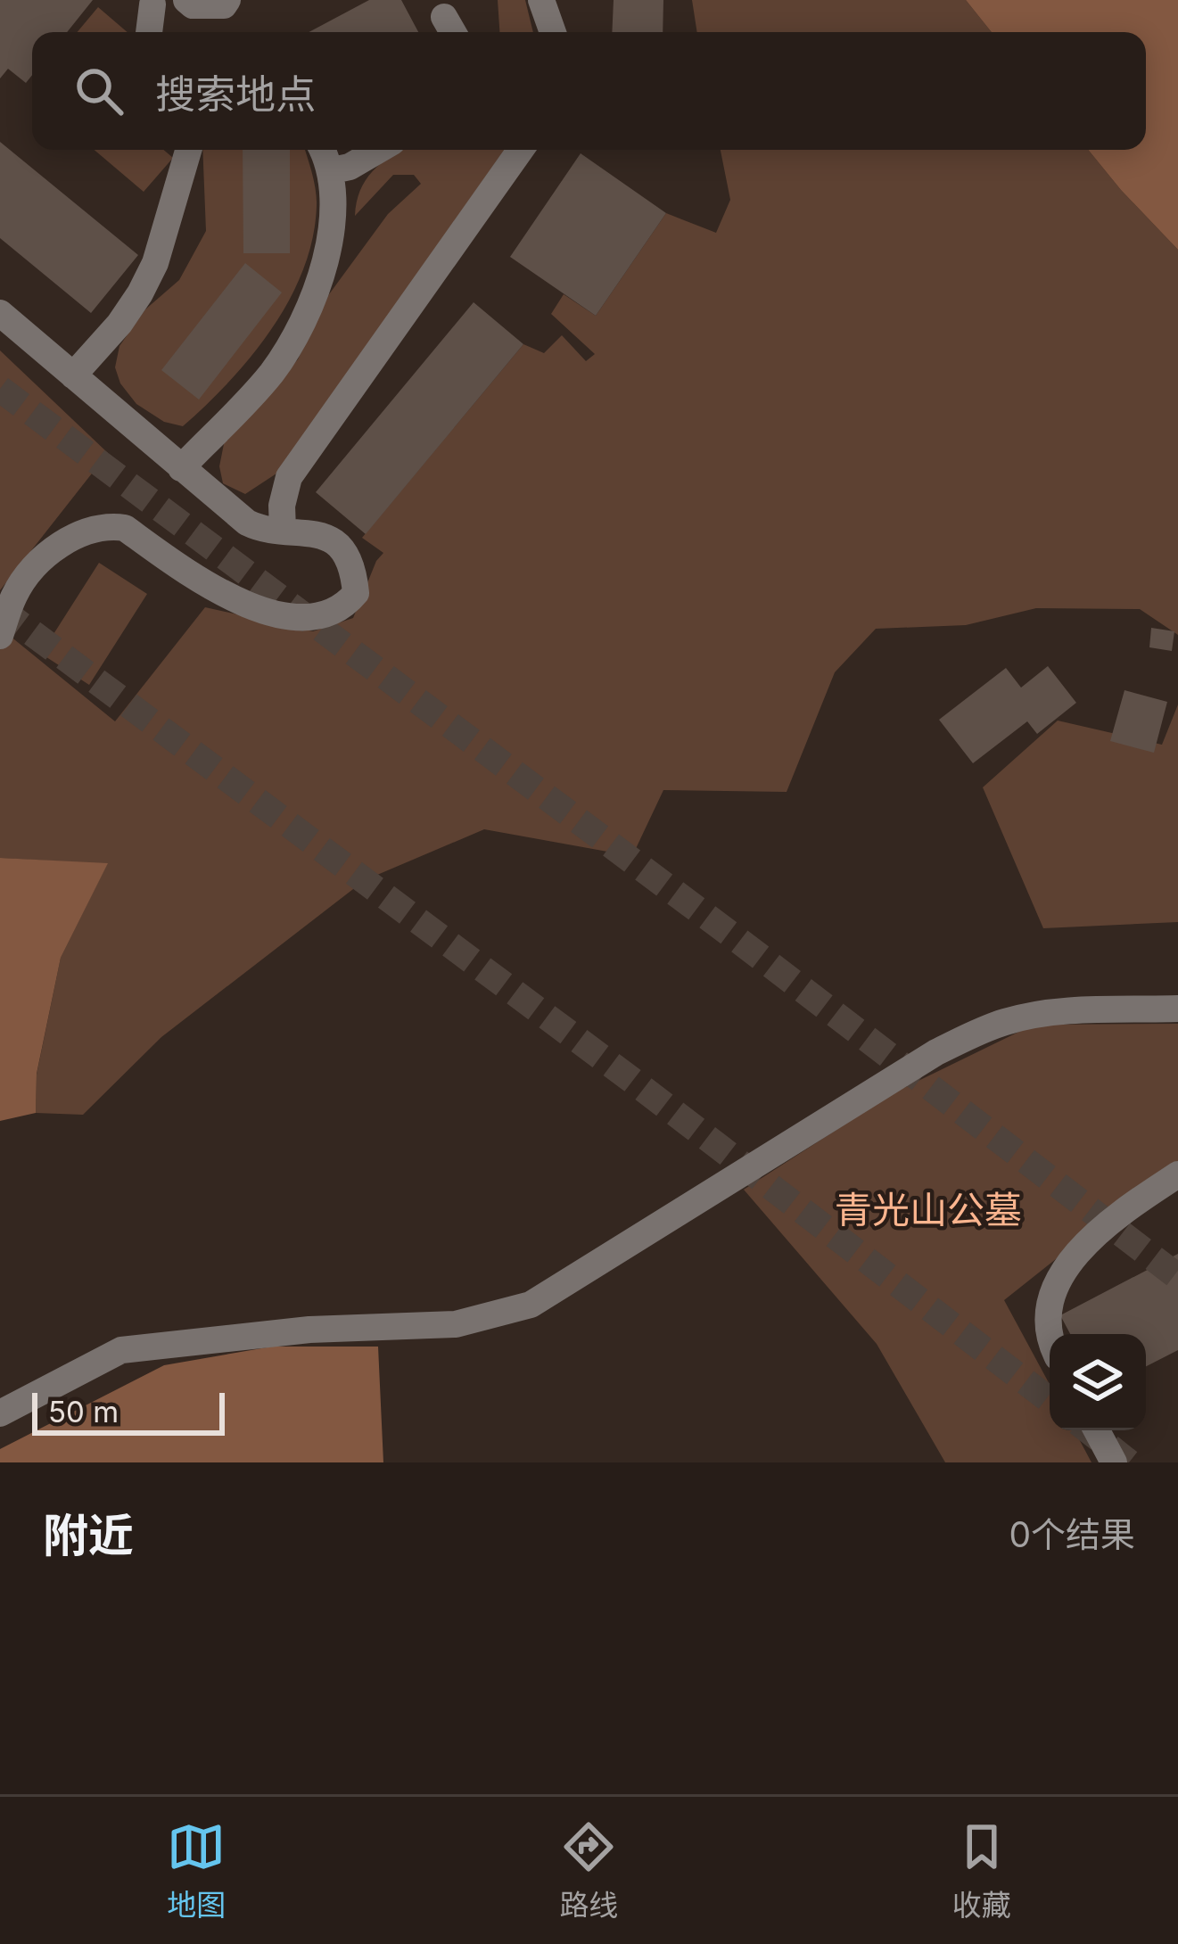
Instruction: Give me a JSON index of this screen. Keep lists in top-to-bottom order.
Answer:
{
  "parks": ["青光山公墓"],
  "scale_bar": "50 m",
  "page": {
    "search": "搜索地点",
    "scale": "50 m",
    "heading": ["附近", "0个结果"],
    "nav": ["地图", "路线", "收藏"]
  }
}
